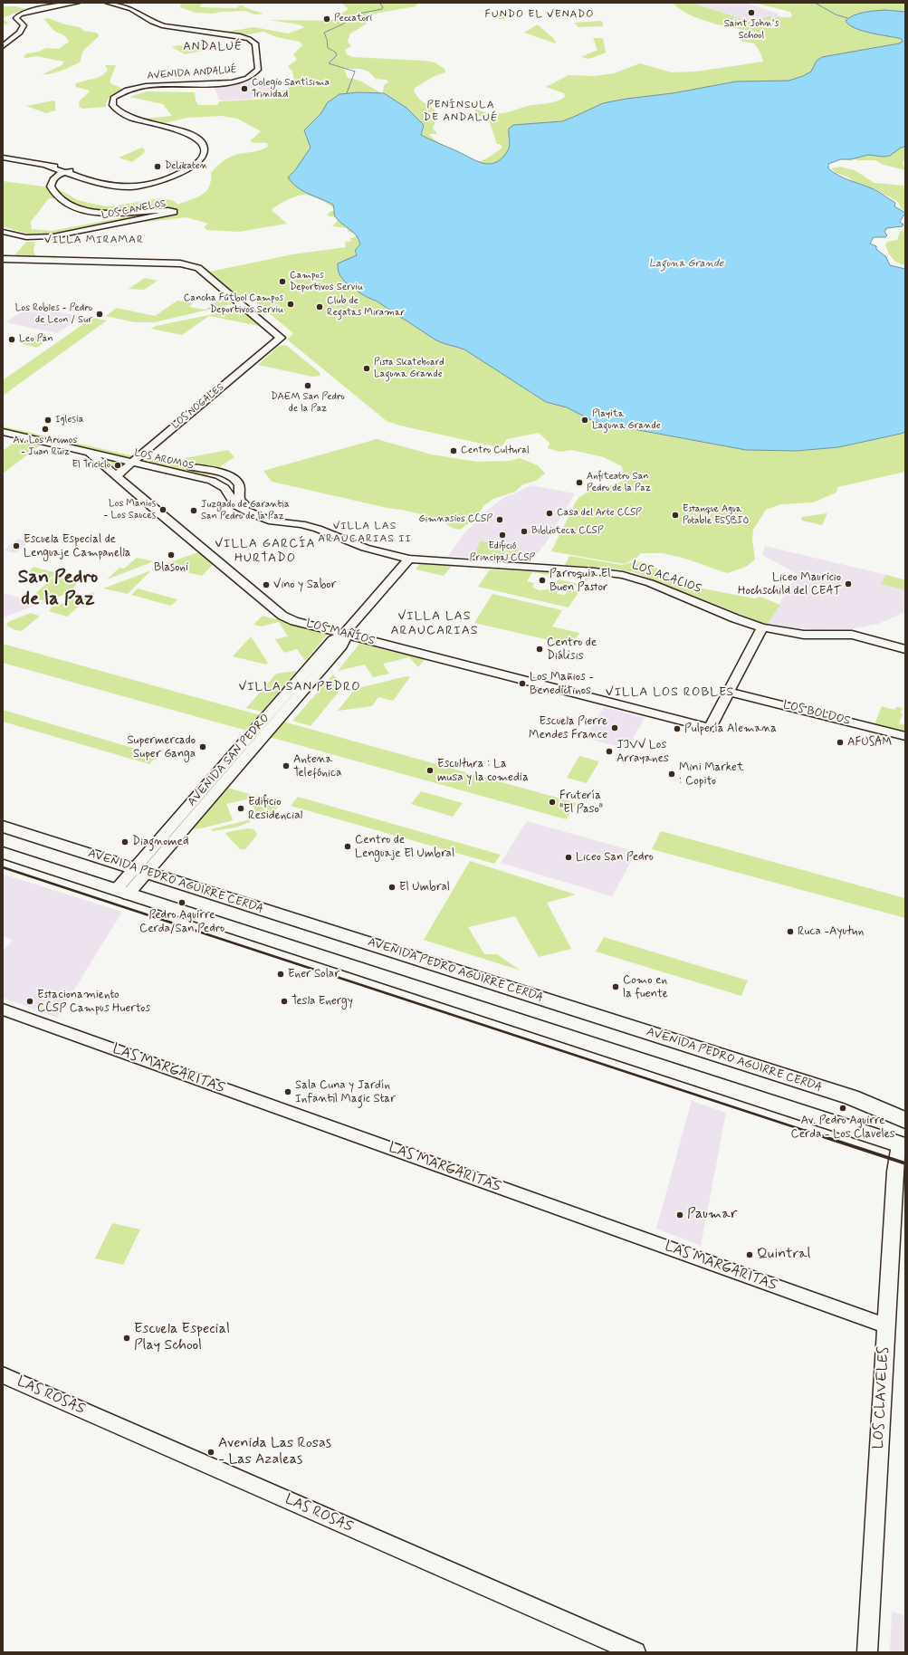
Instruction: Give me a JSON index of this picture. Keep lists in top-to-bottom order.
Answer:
{
  "streets": {
    "highway": ["AVENIDA PEDRO AGUIRRE CERDA"],
    "street": [
      "AVENIDA ANDALUÉ",
      "LOS CANELOS",
      "LOS NOGALES",
      "LOS AROMOS",
      "LOS ACACIOS",
      "LOS MAÑÍOS",
      "LOS BOLDOS",
      "AVENIDA SAN PEDRO",
      "LAS MARGARITAS",
      "LAS ROSAS",
      "LOS CLAVELES"
    ]
  },
  "crossings": [
    ["AVENIDA ANDALUÉ", "LOS CANELOS"],
    ["LOS NOGALES", "LOS AROMOS"],
    ["LOS NOGALES", "LOS MAÑÍOS"],
    ["LOS AROMOS", "LOS ACACIOS"],
    ["LOS AROMOS", "LOS MAÑÍOS"],
    ["LOS ACACIOS", "AVENIDA SAN PEDRO"],
    ["LOS MAÑÍOS", "LOS BOLDOS"],
    ["LOS MAÑÍOS", "AVENIDA SAN PEDRO"],
    ["AVENIDA SAN PEDRO", "AVENIDA PEDRO AGUIRRE CERDA"],
    ["LAS MARGARITAS", "LOS CLAVELES"]
  ],
  "districts": [
    "FUNDO EL VENADO",
    "ANDALUÉ",
    "PENÍNSULA DE ANDALUÉ",
    "VILLA MIRAMAR",
    "VILLA LAS ARAUCARIAS II",
    "VILLA GARCÍA HURTADO",
    "San Pedro de la Paz",
    "VILLA LAS ARAUCARIAS",
    "VILLA SAN PEDRO",
    "VILLA LOS ROBLES"
  ],
  "water": ["Laguna Grande"],
  "places": [
    "Saint John's School",
    "Peccatori",
    "Colegio Santísima Trinidad",
    "Delikaten",
    "Campos Deportivos Serviu",
    "Cancha Fútbol Campos Deportivos Serviu",
    "Club de Regatas Miramar",
    "Los Robles - Pedro de Leon / Sur",
    "Leo Pan",
    "Pista Skateboard Laguna Grande",
    "DAEM San Pedro de la Paz",
    "Iglesia",
    "Playita Laguna Grande",
    "Av. Los Aromos - Juan Ruiz",
    "Centro Cultural",
    "El Triciclo",
    "Anfiteatro San Pedro de la Paz",
    "Los Manios - Los Sauces",
    "Juzgado de Garantia San Pedro de la Paz",
    "Casa del Arte CCSP",
    "Estanque Agua Potable ESSBIO",
    "Gimnasios CCSP",
    "Biblioteca CCSP",
    "Edifició Principal CCSP",
    "Escuela Especial de Lenguaje Campanella",
    "Blasoni",
    "Parroquia El Buen Pastor",
    "Liceo Mauricio Hochschild del CEAT",
    "Vino y Sabor",
    "Centro de Diálisis",
    "Los Mañios - Benedictinos",
    "Escuela Pierre Mendes France",
    "Pulpería Alemana",
    "AFUSAM",
    "Supermercado Super Ganga",
    "JJVV Los Arrayanes",
    "Antena Telefónica",
    "Escultura : La musa y la comedia",
    "Mini Market : Copito",
    "Frutería \"El Paso\"",
    "Edificio Residencial",
    "Diagnomed",
    "Centro de Lenguaje El Umbral",
    "Liceo San Pedro",
    "El Umbral",
    "Pedro Aguirre Cerda/San Pedro",
    "Ruca -Ayutun",
    "Ener Solar",
    "Como en la fuente",
    "Estacionamiento CCSP Campus Huertos",
    "Tesla Energy",
    "Sala Cuna y Jardín Infantil Magic Star",
    "Av. Pedro Aguirre Cerda - Los Claveles",
    "Paumar",
    "Quintral",
    "Escuela Especial Play School",
    "Avenida Las Rosas - Las Azaleas"
  ]
}
